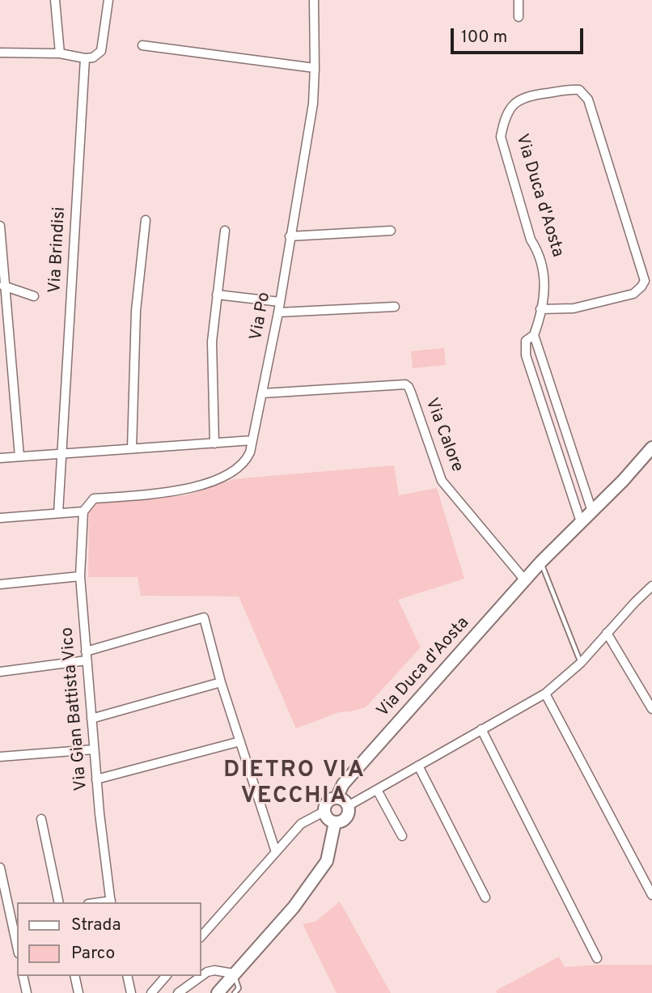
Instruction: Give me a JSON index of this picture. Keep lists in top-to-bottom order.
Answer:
{
  "streets": {
    "street": [
      "Via Duca d'Aosta",
      "Via Brindisi",
      "Via Po",
      "Via Calore",
      "Via Gian Battista Vico"
    ]
  },
  "crossings": [
    ["Via Duca d'Aosta", "Via Calore"],
    ["Via Po", "Via Calore"],
    ["Via Po", "Via Gian Battista Vico"]
  ],
  "districts": ["DIETRO VIA VECCHIA"],
  "legend": ["Strada", "Parco"],
  "scale_bar": "100 m"
}
